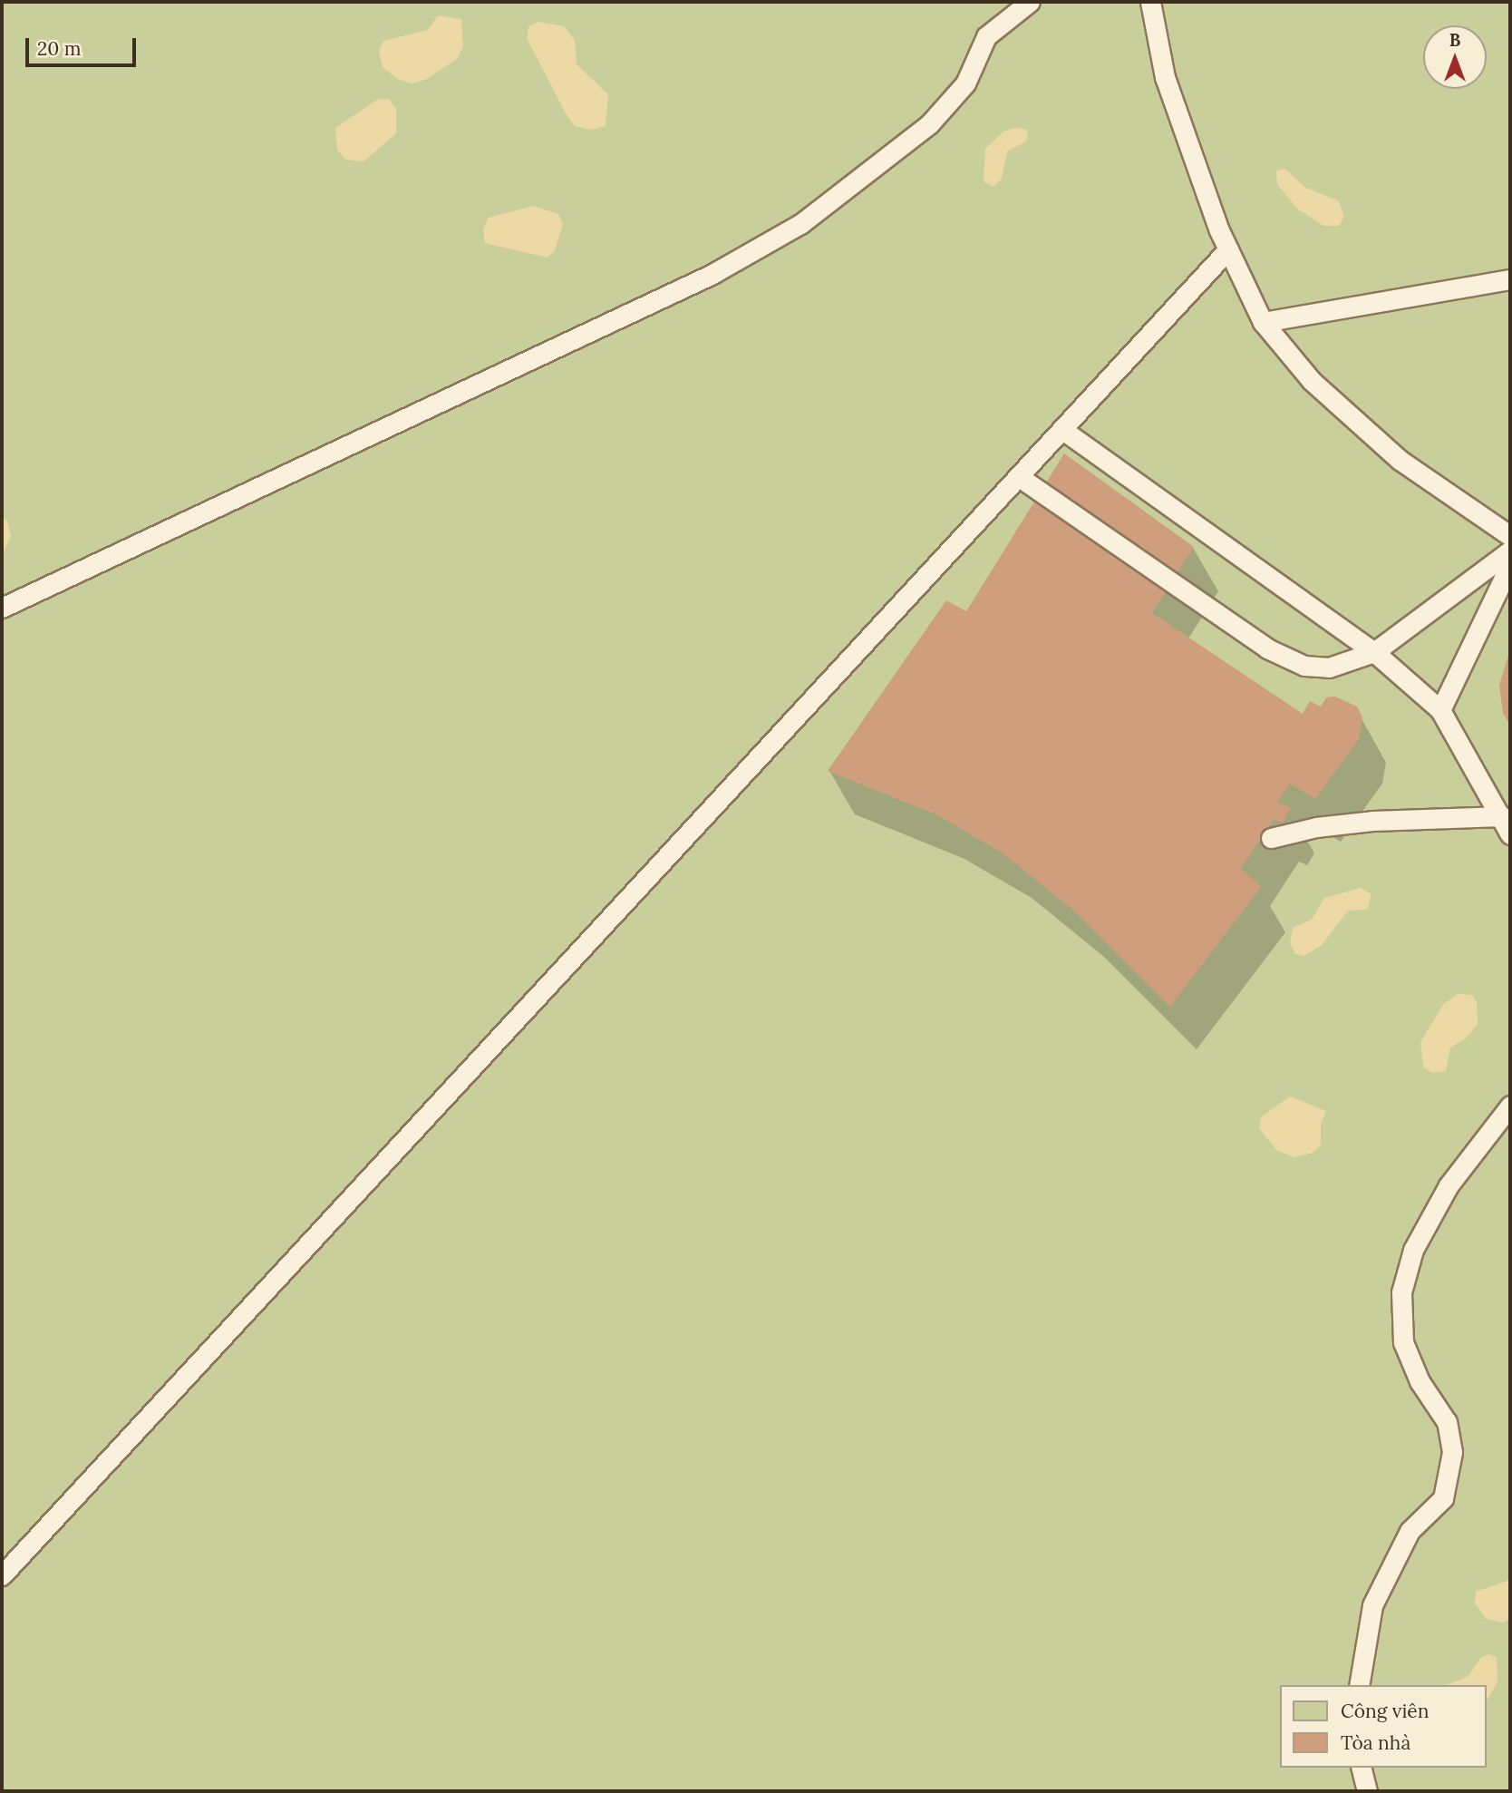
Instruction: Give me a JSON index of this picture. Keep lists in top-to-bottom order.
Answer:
{
  "legend": ["Công viên", "Tòa nhà"],
  "scale_bar": "20 m",
  "north": "top"
}
